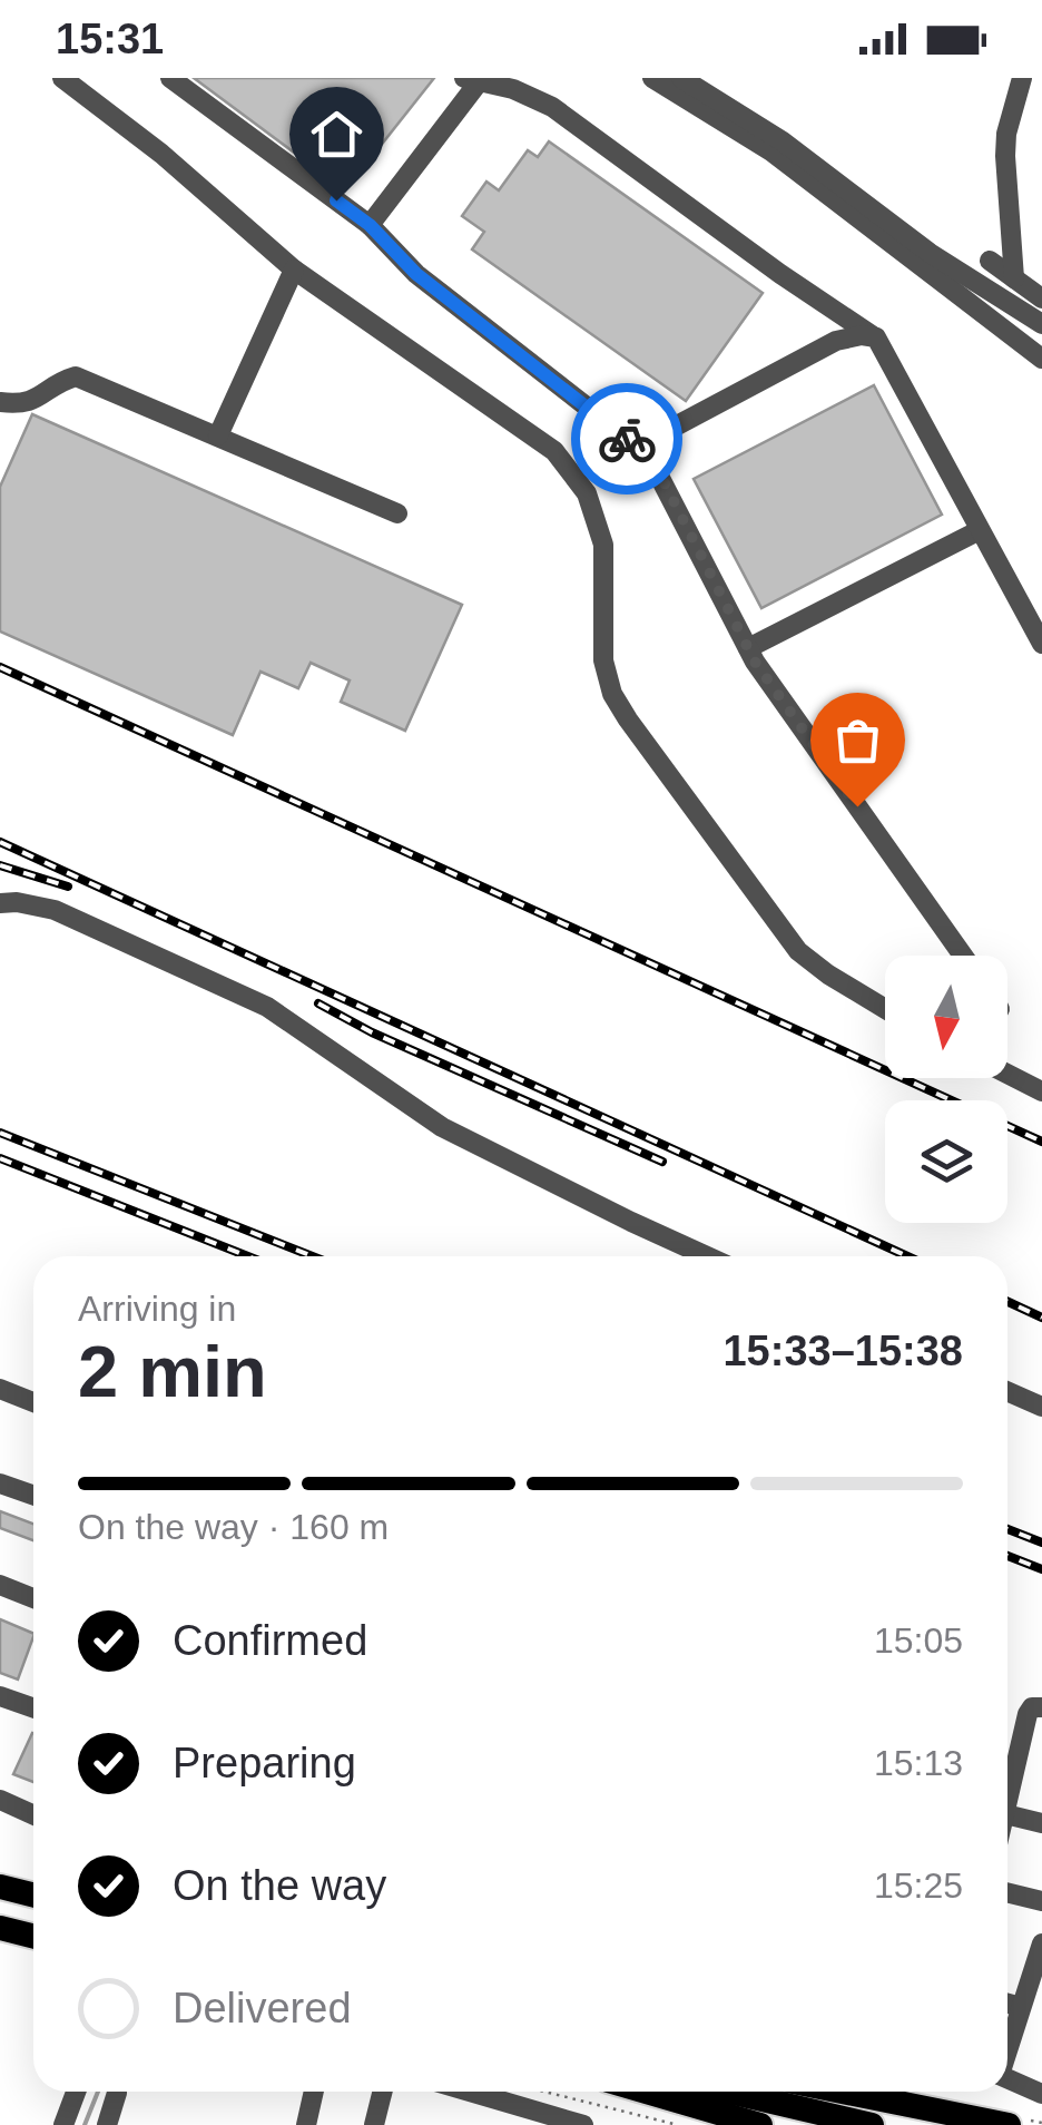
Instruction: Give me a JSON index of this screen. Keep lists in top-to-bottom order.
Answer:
{
  "north": "bottom",
  "page": {
    "status": "15:31",
    "heading": ["2 min", "Arriving in", "15:33–15:38"],
    "bar": "On the way · 160 m",
    "list": [
      ["Confirmed", "15:05"],
      ["Preparing", "15:13"],
      ["On the way", "15:25"],
      "Delivered"
    ]
  }
}
